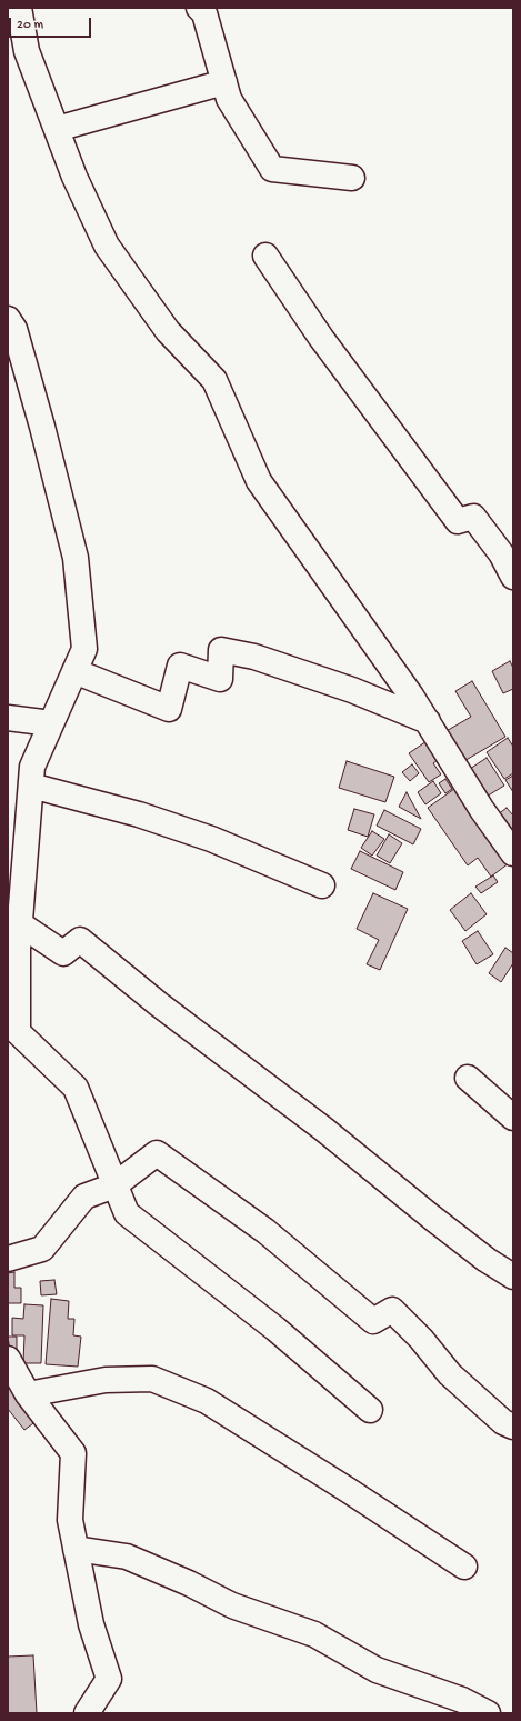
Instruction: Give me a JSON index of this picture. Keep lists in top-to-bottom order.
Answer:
{
  "scale_bar": "20 m"
}
